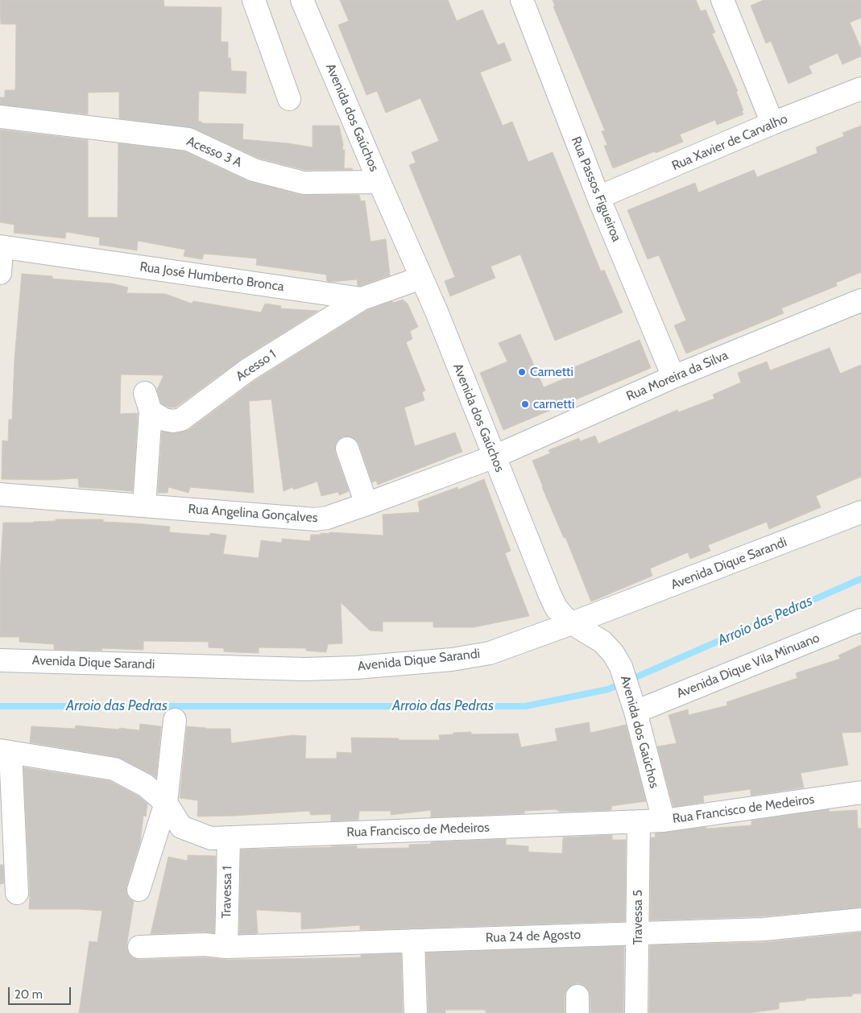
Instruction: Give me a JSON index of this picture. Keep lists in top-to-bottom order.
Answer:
{
  "streets": {
    "street": [
      "Avenida dos Gaúchos",
      "Rua Xavier de Carvalho",
      "Acesso 3 A",
      "Rua Passos Figueiroa",
      "Rua José Humberto Bronca",
      "Acesso 1",
      "Rua Moreira da Silva",
      "Rua Angelina Gonçalves",
      "Avenida Dique Sarandi",
      "Avenida Dique Vila Minuano",
      "Rua Francisco de Medeiros",
      "Travessa 1",
      "Travessa 5",
      "Rua 24 de Agosto"
    ]
  },
  "crossings": [
    ["Avenida dos Gaúchos", "Acesso 3 A"],
    ["Avenida dos Gaúchos", "Rua José Humberto Bronca"],
    ["Avenida dos Gaúchos", "Rua Moreira da Silva"],
    ["Avenida dos Gaúchos", "Rua Angelina Gonçalves"],
    ["Avenida dos Gaúchos", "Avenida Dique Sarandi"],
    ["Avenida dos Gaúchos", "Avenida Dique Vila Minuano"],
    ["Avenida dos Gaúchos", "Rua Francisco de Medeiros"],
    ["Rua Xavier de Carvalho", "Rua Passos Figueiroa"],
    ["Rua Passos Figueiroa", "Rua Moreira da Silva"],
    ["Rua José Humberto Bronca", "Acesso 1"],
    ["Acesso 1", "Rua Angelina Gonçalves"],
    ["Rua Moreira da Silva", "Rua Angelina Gonçalves"],
    ["Rua Francisco de Medeiros", "Travessa 1"],
    ["Rua Francisco de Medeiros", "Travessa 5"],
    ["Travessa 1", "Rua 24 de Agosto"],
    ["Travessa 5", "Rua 24 de Agosto"]
  ],
  "water": ["Arroio das Pedras"],
  "places": ["Carnetti", "carnetti"],
  "scale_bar": "20 m"
}
